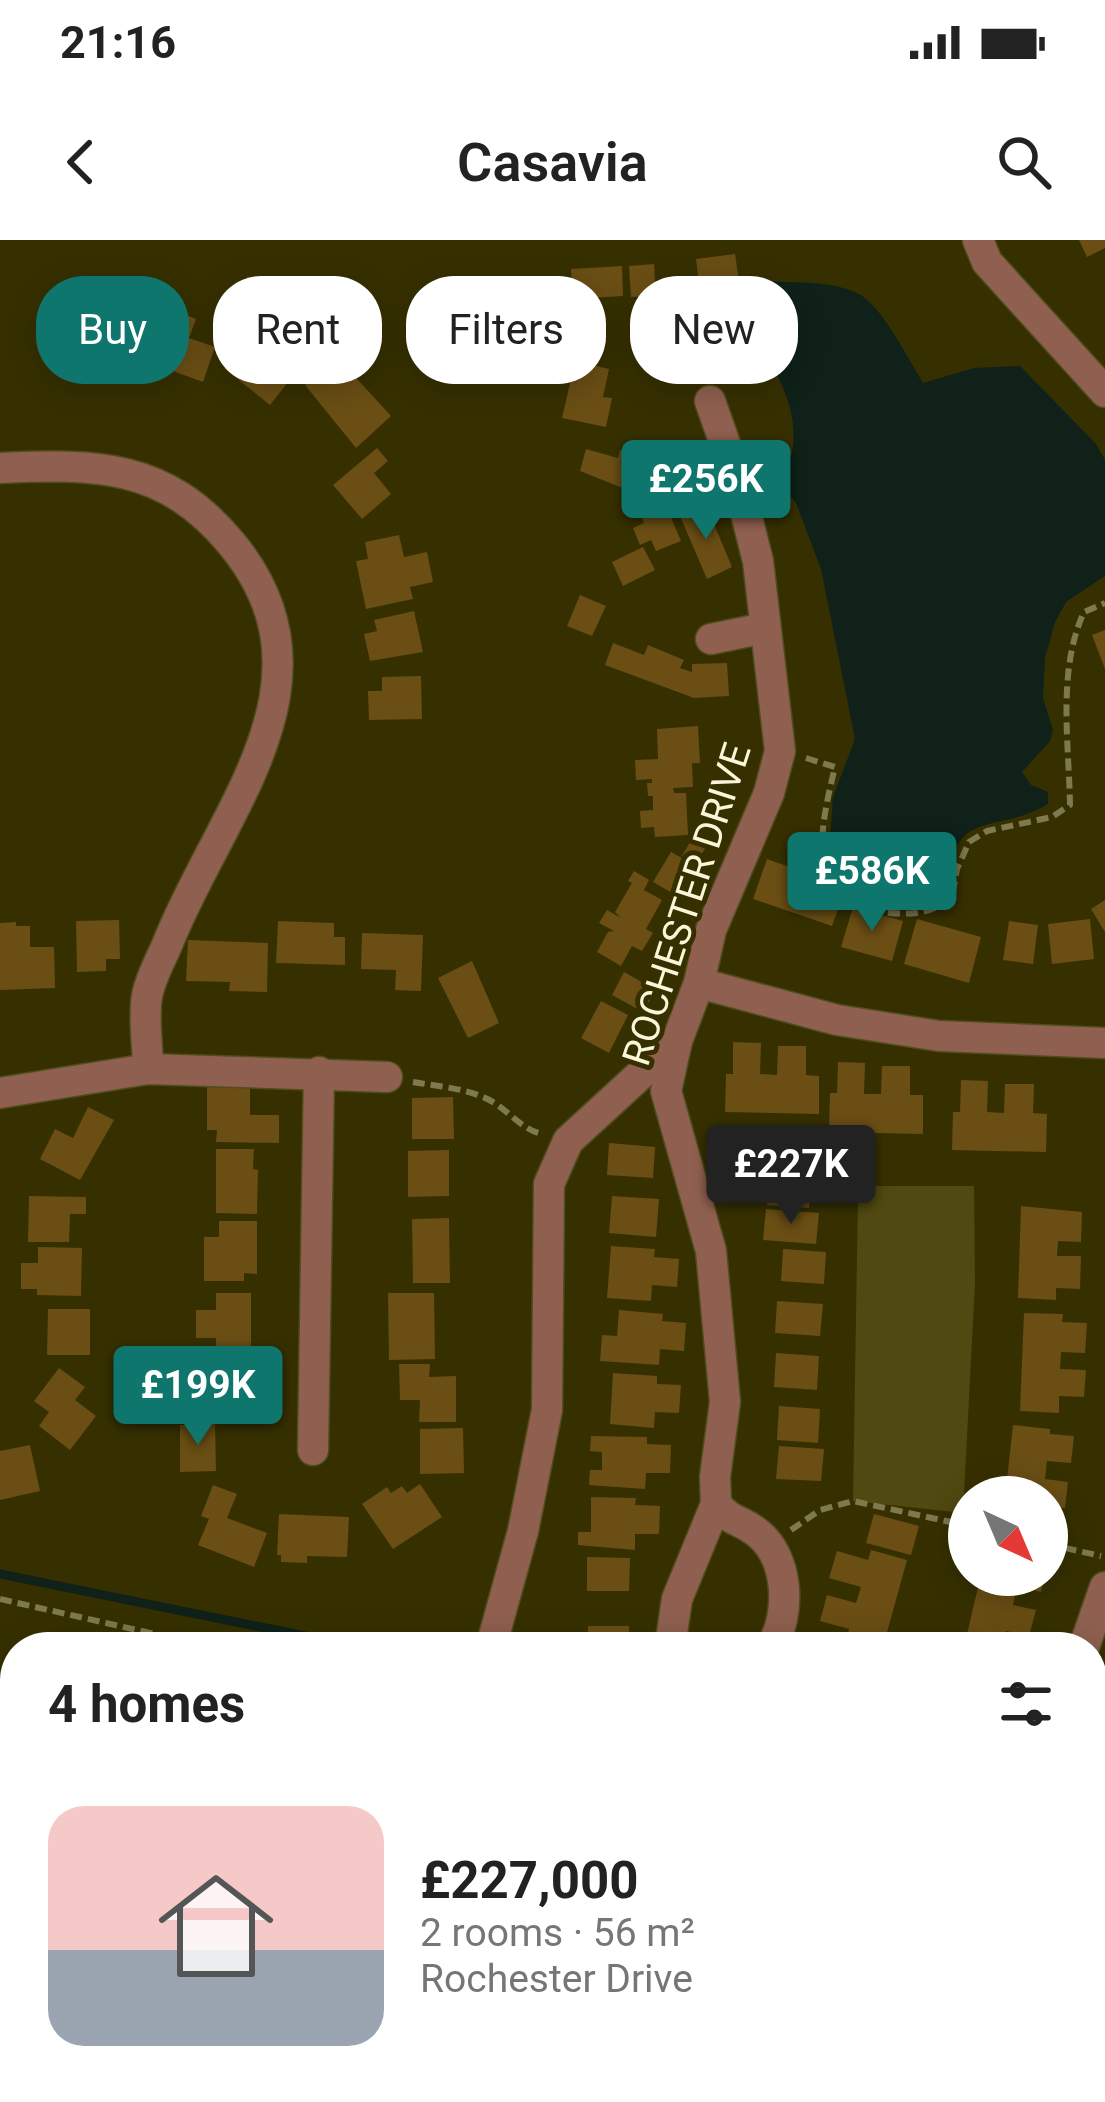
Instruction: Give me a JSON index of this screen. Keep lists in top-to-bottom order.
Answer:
{
  "streets": {
    "street": ["ROCHESTER DRIVE"]
  },
  "north": "bottom right",
  "page": {
    "status": "21:16",
    "header": "Casavia",
    "chip": [
      "Buy",
      "Rent",
      "Filters",
      "New"
    ],
    "price": [
      "£256K",
      "£586K",
      "£227K",
      "£199K"
    ],
    "heading": "4 homes",
    "list": [
      {
        "name": "£227,000",
        "note": "2 rooms · 56 m² · Rochester Drive"
      }
    ]
  }
}
